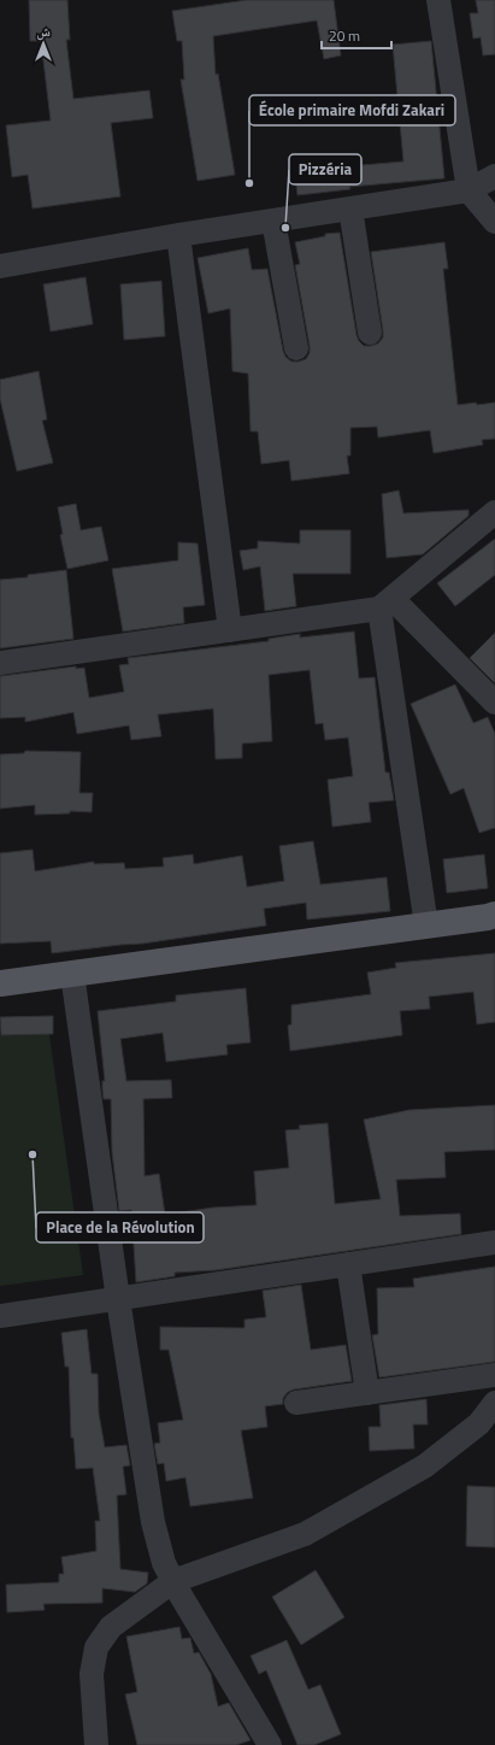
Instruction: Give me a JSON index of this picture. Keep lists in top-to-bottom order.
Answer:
{
  "places": ["École primaire Mofdi Zakari", "Pizzéria", "Place de la Révolution"],
  "scale_bar": "20 m",
  "north": "top"
}
